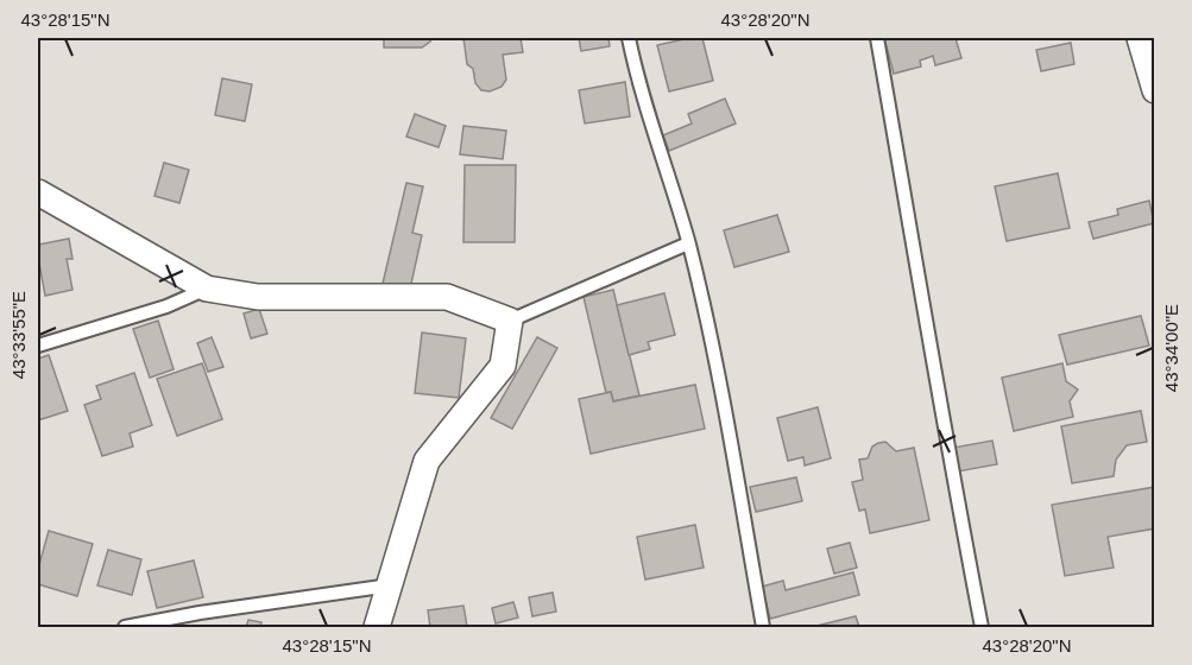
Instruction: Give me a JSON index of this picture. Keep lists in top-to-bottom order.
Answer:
{
  "coordinates": [
    "43°28'15\"N",
    "43°28'20\"N",
    "43°33'55\"E",
    "43°34'00\"E"
  ]
}
